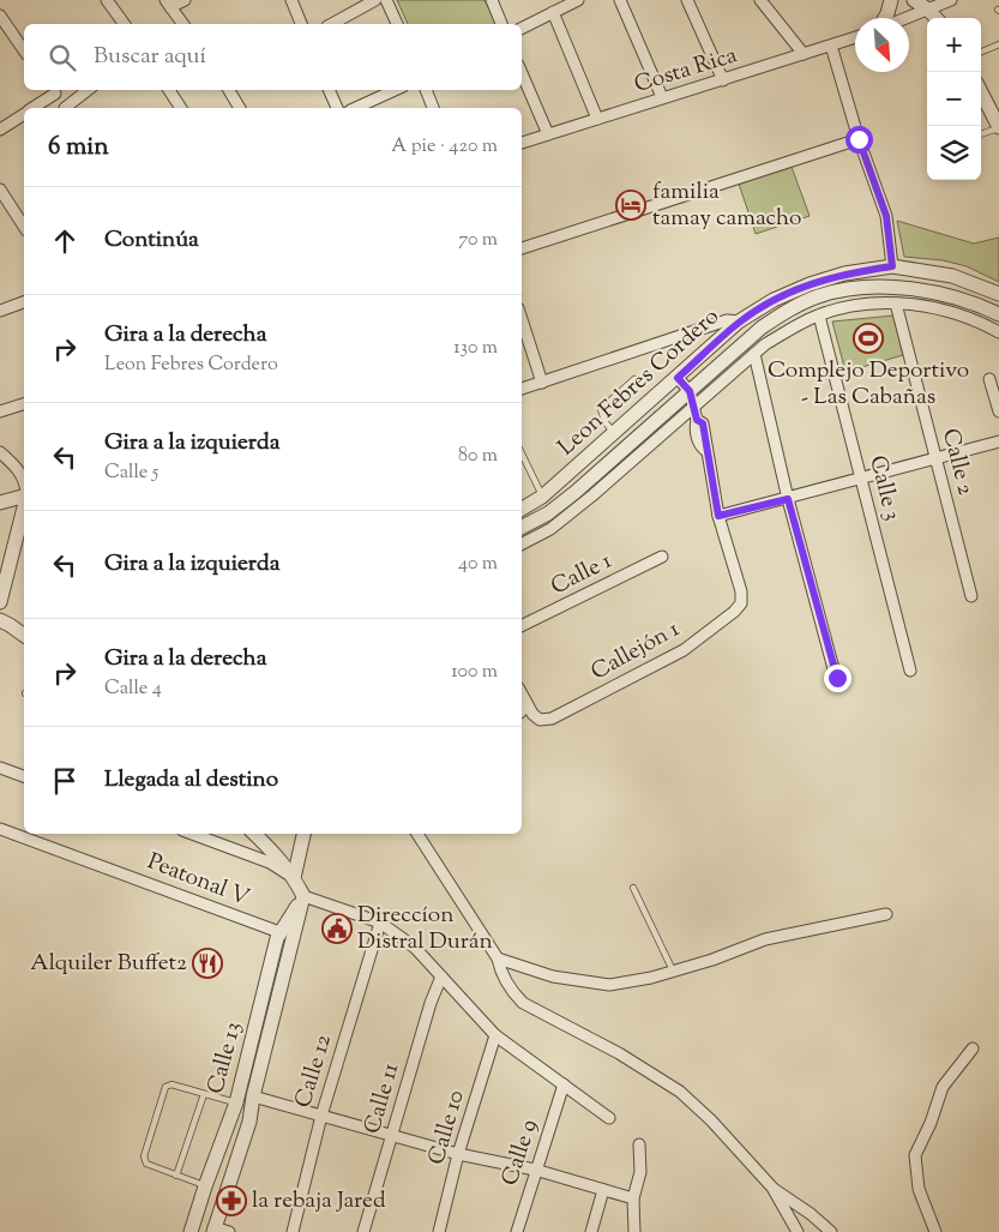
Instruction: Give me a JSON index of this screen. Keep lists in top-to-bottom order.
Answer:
{
  "streets": {
    "street": [
      "Costa Rica",
      "Leon Febres Cordero",
      "Calle 2",
      "Calle 3",
      "Calle 1",
      "Callejón 1",
      "Peatonal V",
      "Calle 13",
      "Calle 12",
      "Calle 11",
      "Calle 10",
      "Calle 9"
    ]
  },
  "crossings": [
    ["Peatonal V", "Calle 13"]
  ],
  "places": {
    "hotel": ["familia tamay camacho"],
    "sports": ["Complejo Deportivo - Las Cabañas"],
    "public building": ["Direccíon Distral Durán"],
    "restaurant": ["Alquiler Buffet2"],
    "pharmacy": ["la rebaja Jared"]
  },
  "north": "bottom right",
  "page": {
    "map_buttons": ["+", "−"],
    "search": "Buscar aquí",
    "heading": ["6 min", "A pie · 420 m"],
    "list": [
      ["Continúa", "70 m"],
      ["Gira a la derecha", "Leon Febres Cordero", "130 m"],
      ["Gira a la izquierda", "Calle 5", "80 m"],
      ["Gira a la izquierda", "40 m"],
      ["Gira a la derecha", "Calle 4", "100 m"],
      "Llegada al destino"
    ]
  }
}
